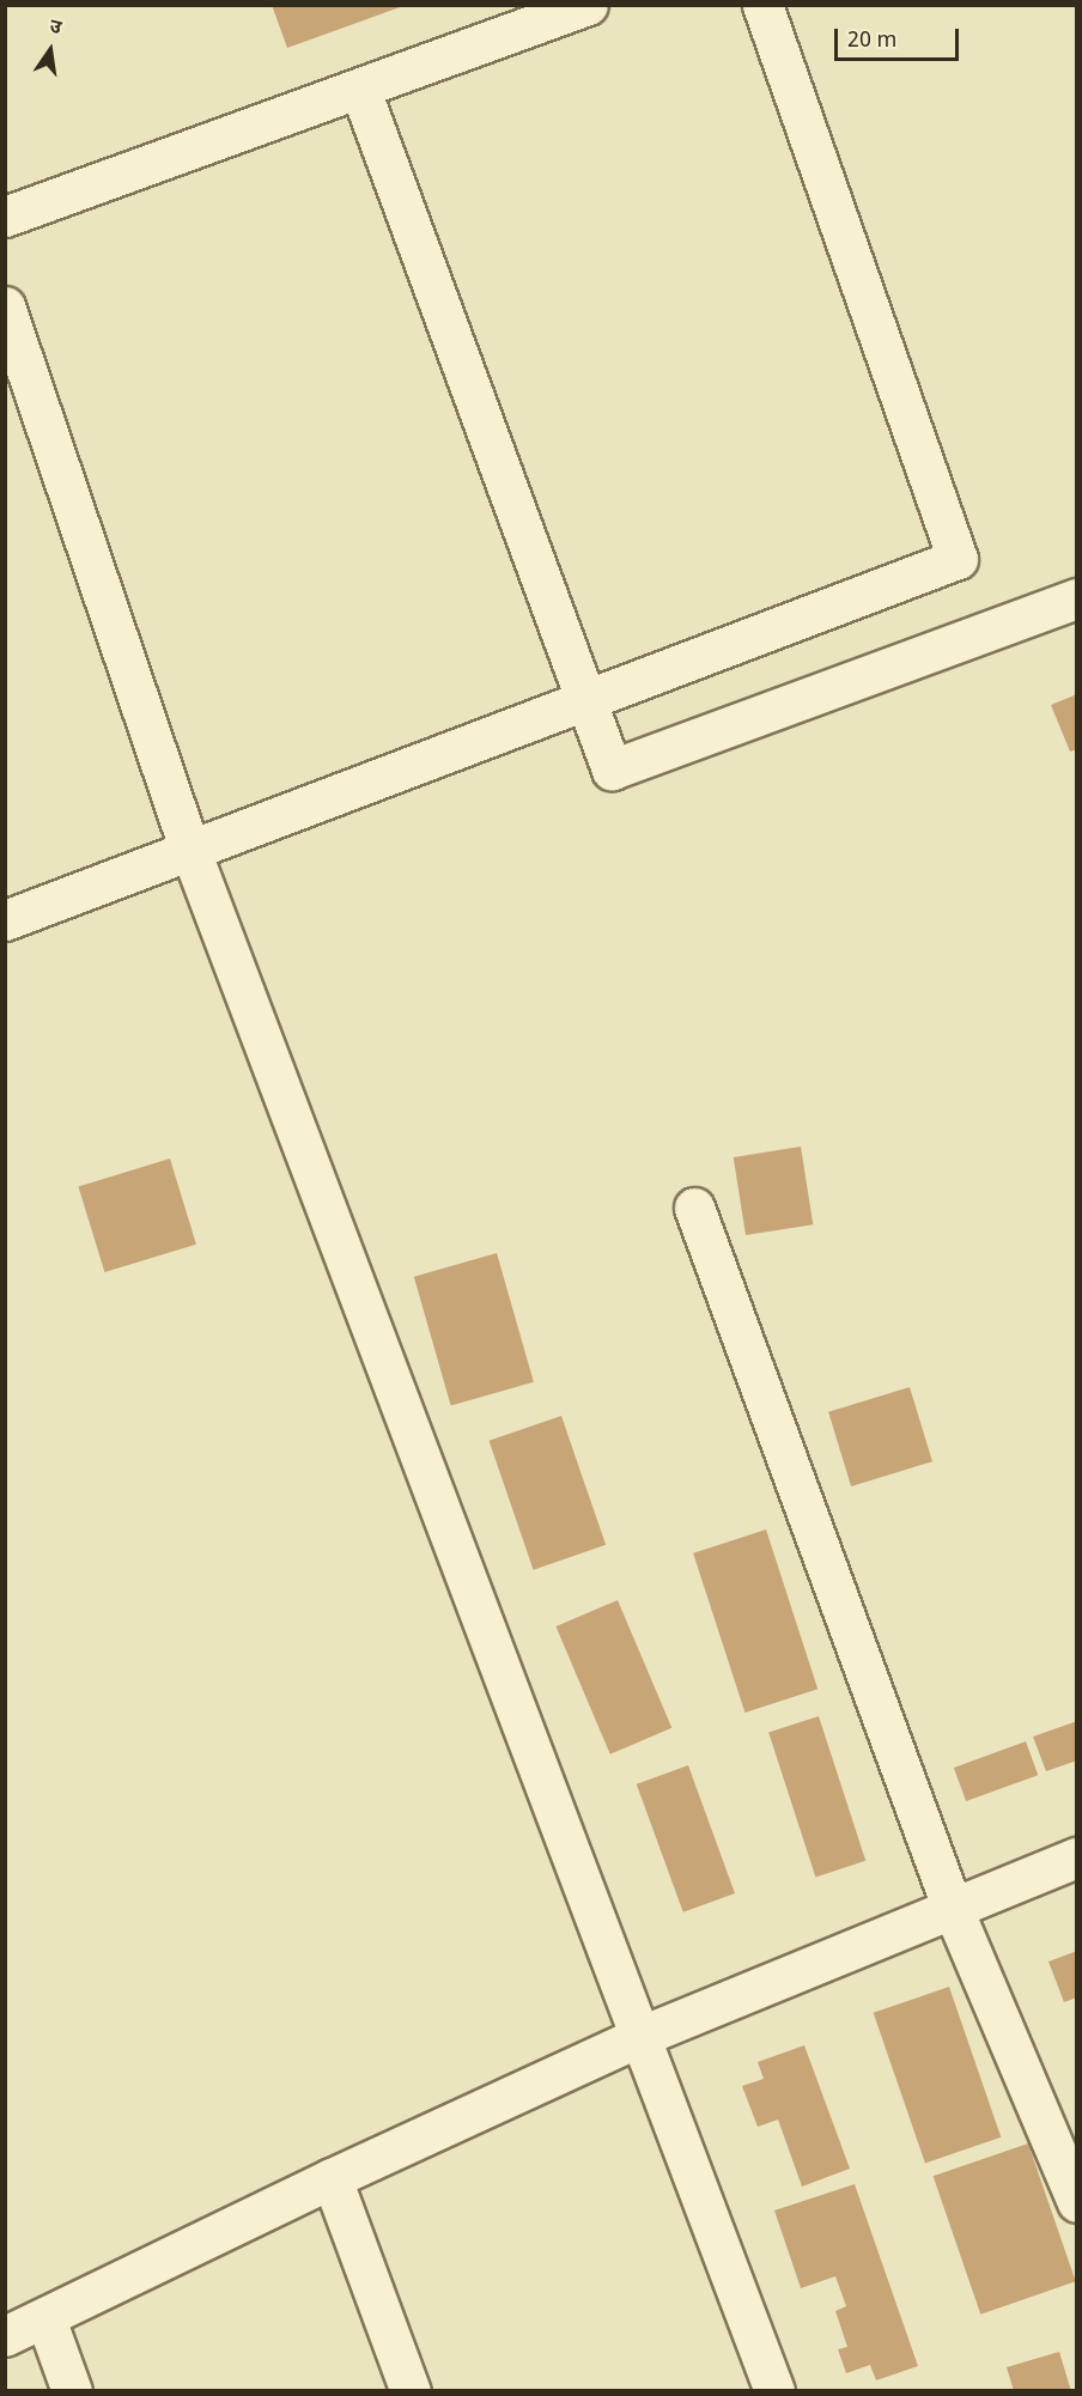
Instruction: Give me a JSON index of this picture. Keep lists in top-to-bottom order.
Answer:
{
  "scale_bar": "20 m",
  "north": "top"
}
